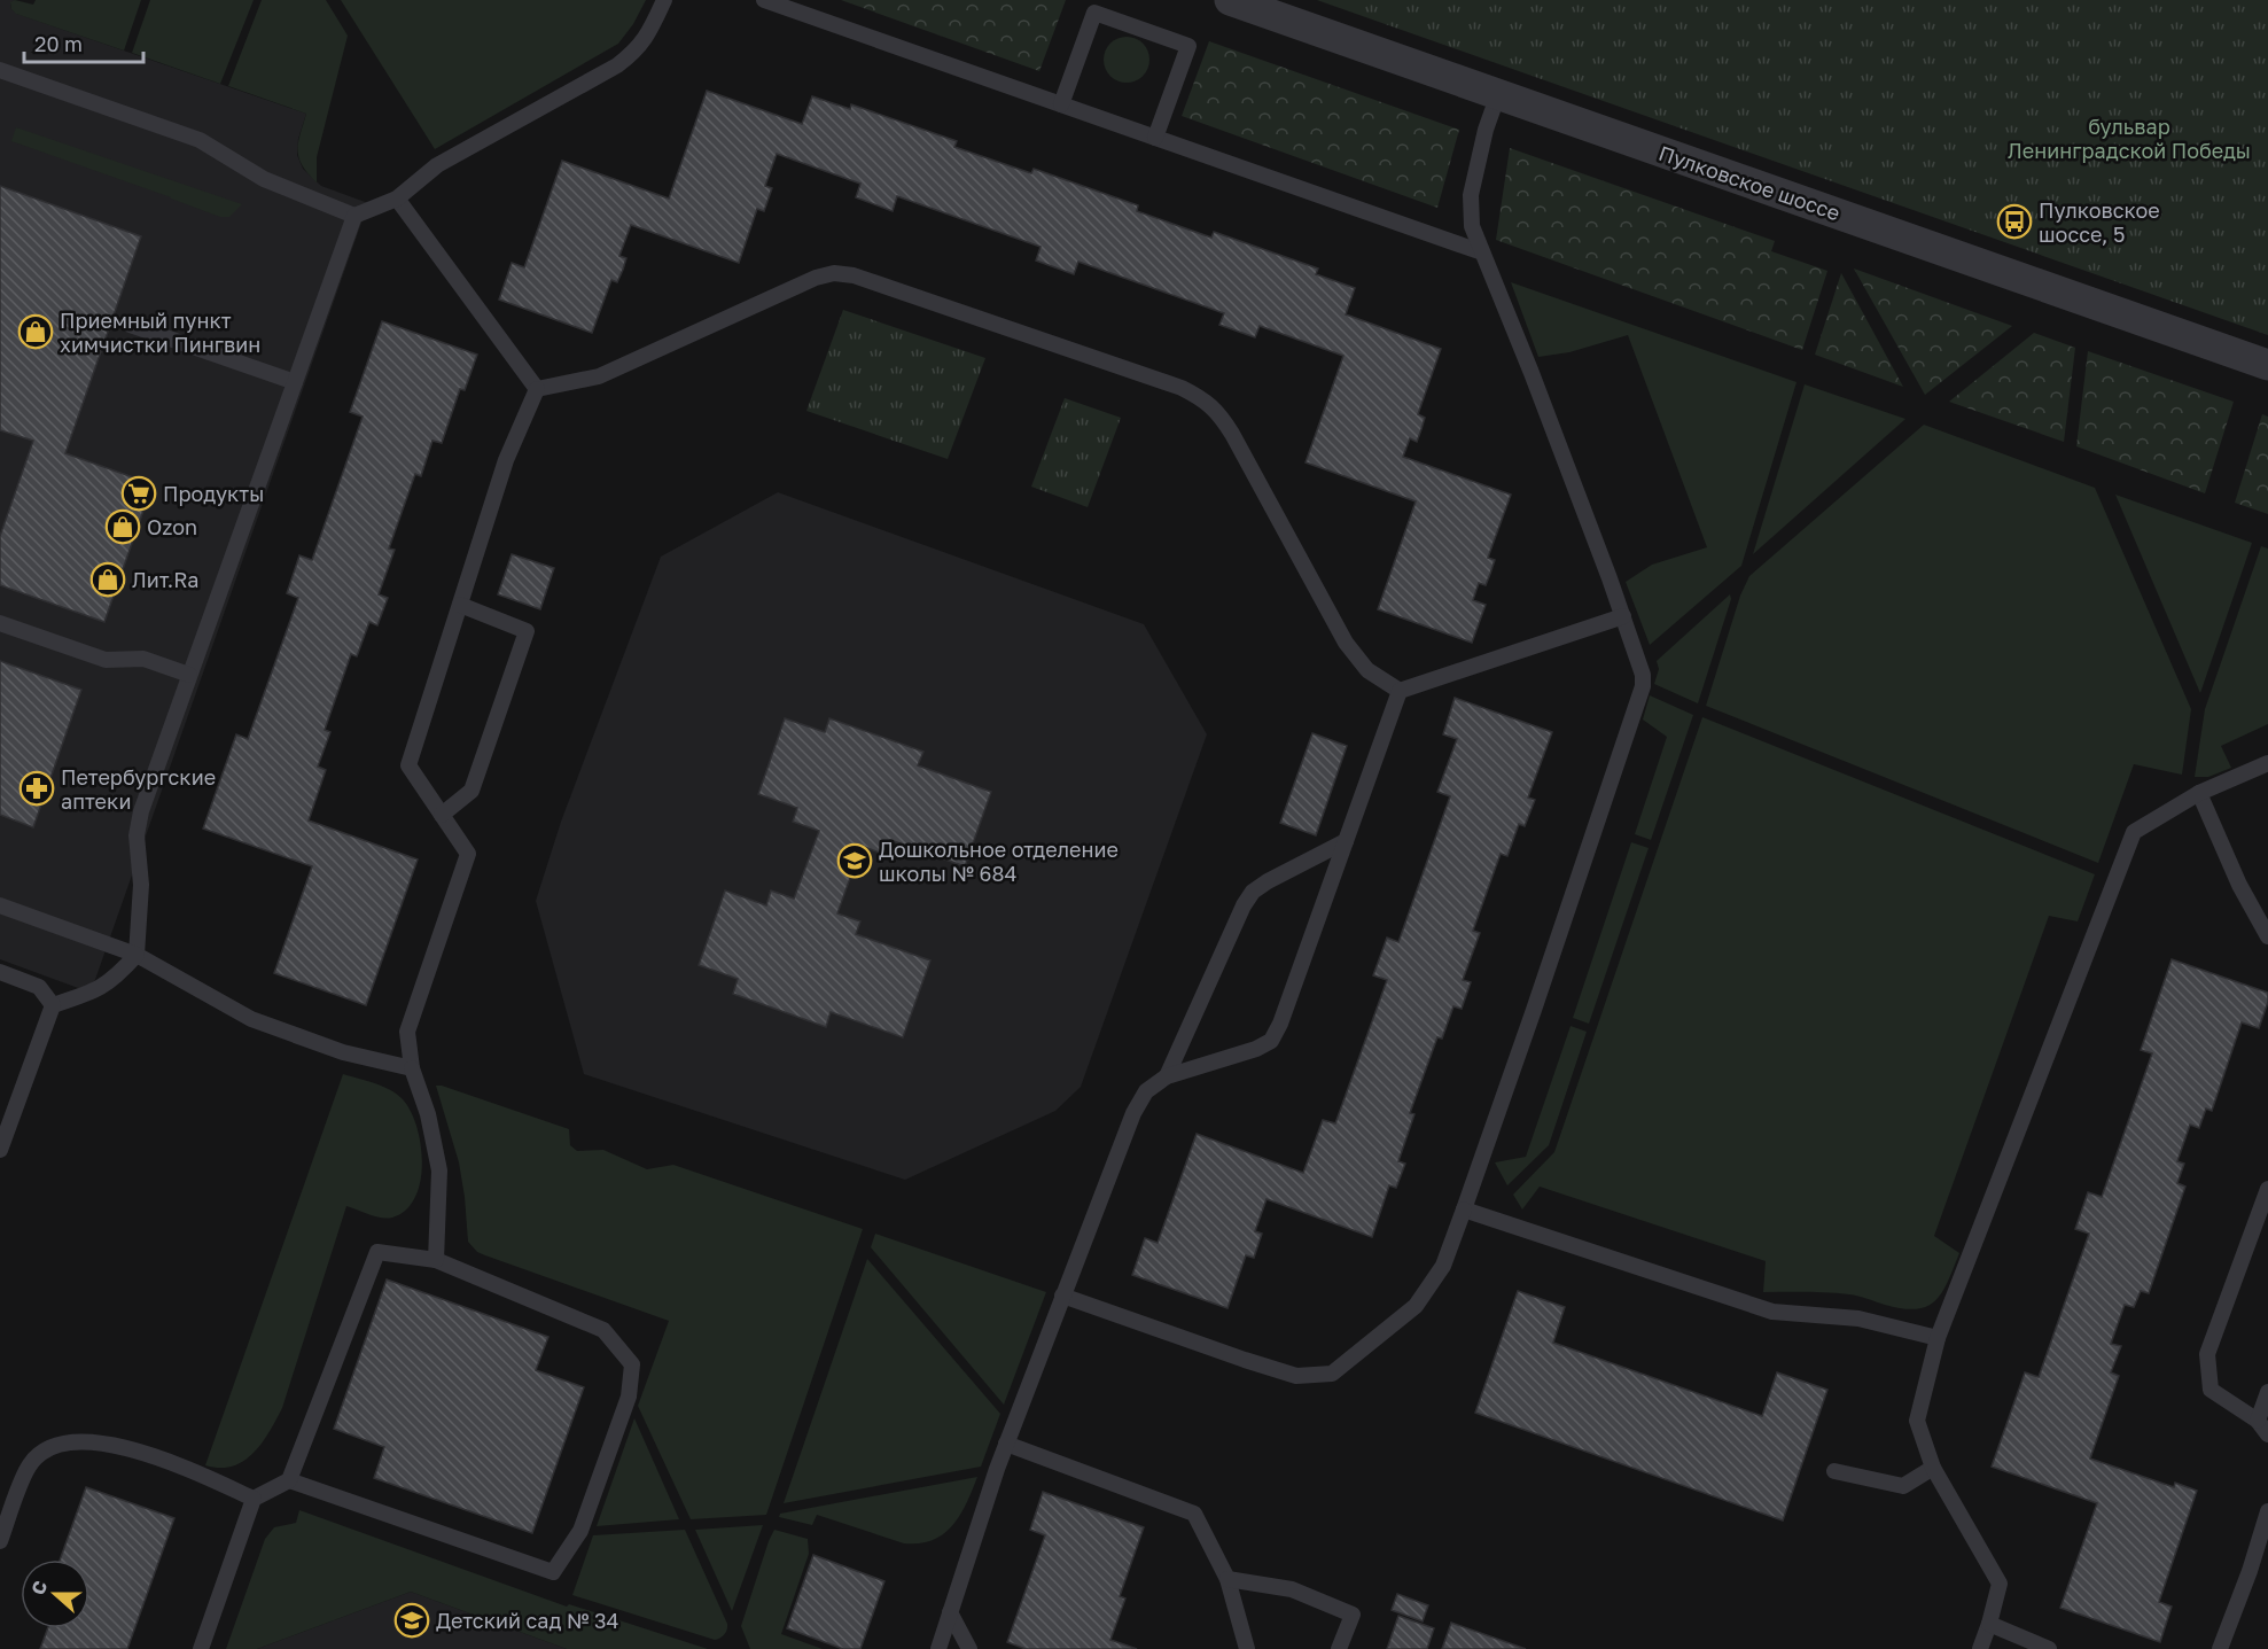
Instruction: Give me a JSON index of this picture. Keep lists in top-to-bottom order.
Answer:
{
  "streets": {
    "street": ["Пулковское шоссе"]
  },
  "parks": ["бульвар Ленинградской Победы"],
  "places": {
    "bus stop": ["Пулковское шоссе, 5"],
    "shop": ["Приемный пункт химчистки Пингвин", "Ozon", "Лит.Ra"],
    "supermarket": ["Продукты"],
    "pharmacy": ["Петербургские аптеки"],
    "school or university": ["Дошкольное отделение школы № 684", "Детский сад № 34"]
  },
  "scale_bar": "20 m",
  "north": "left"
}
